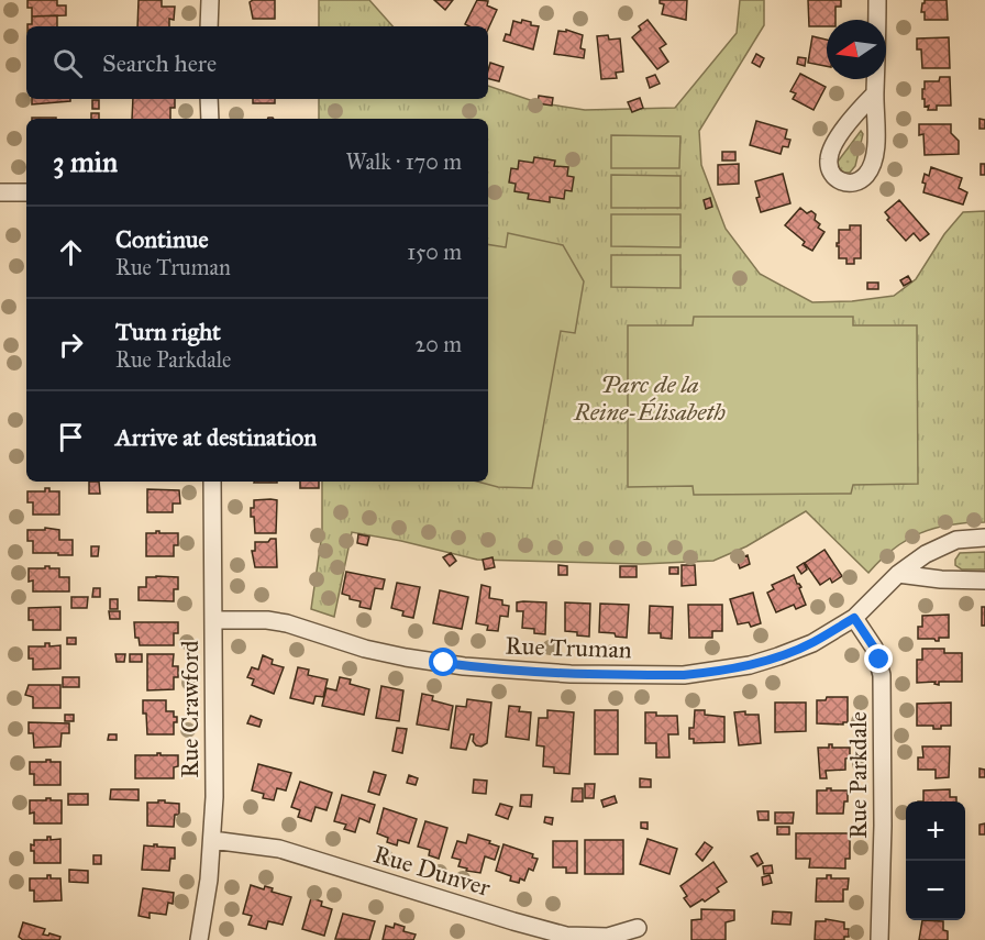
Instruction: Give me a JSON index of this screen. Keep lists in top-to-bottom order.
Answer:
{
  "streets": {
    "street": [
      "Rue Truman",
      "Rue Crawford",
      "Rue Parkdale",
      "Rue Dunver"
    ]
  },
  "crossings": [
    ["Rue Truman", "Rue Crawford"],
    ["Rue Truman", "Rue Parkdale"],
    ["Rue Crawford", "Rue Dunver"]
  ],
  "parks": ["Parc de la Reine-Élisabeth"],
  "north": "left",
  "page": {
    "search": "Search here",
    "heading": ["3 min", "Walk · 170 m"],
    "list": [
      ["Continue", "Rue Truman", "150 m"],
      ["Turn right", "Rue Parkdale", "20 m"],
      "Arrive at destination"
    ],
    "map_buttons": ["+", "−"]
  }
}
